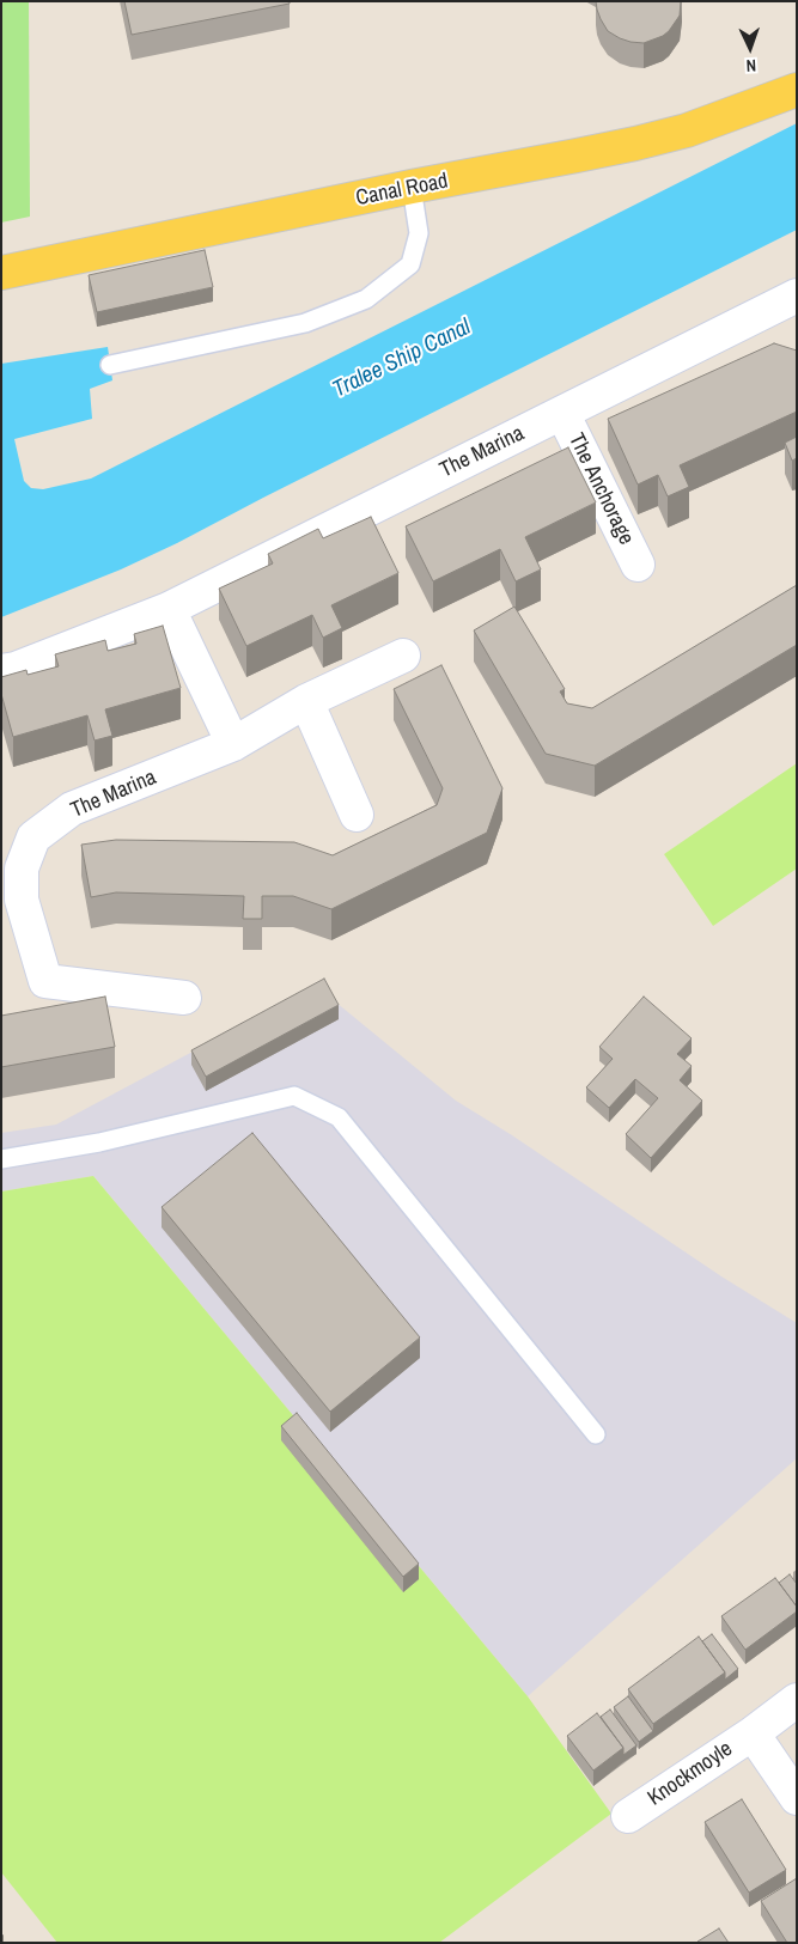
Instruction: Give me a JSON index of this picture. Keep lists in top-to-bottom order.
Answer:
{
  "streets": {
    "main road": ["Canal Road"],
    "street": ["The Marina", "The Anchorage", "Knockmoyle"]
  },
  "crossings": [
    ["The Marina", "The Anchorage"]
  ],
  "water": ["Tralee Ship Canal"],
  "north": "bottom"
}
